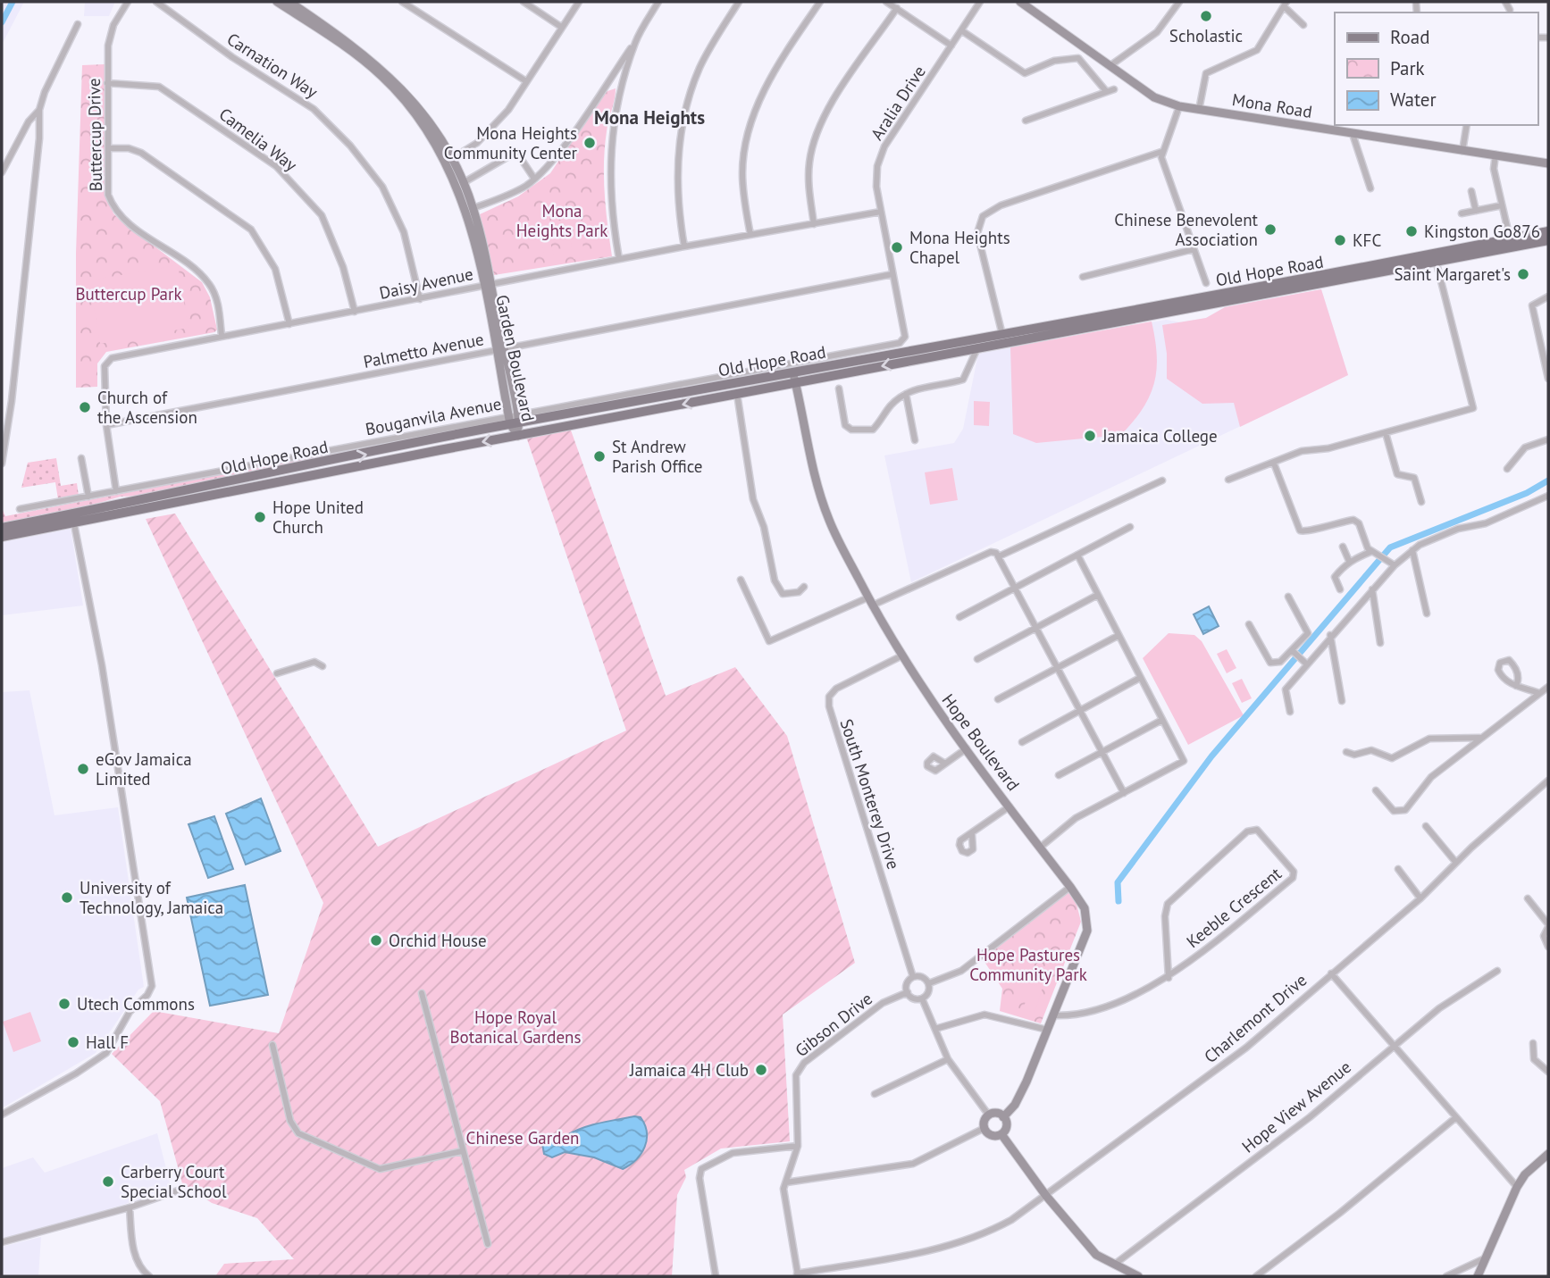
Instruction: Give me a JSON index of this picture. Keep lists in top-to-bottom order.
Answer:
{
  "streets": {
    "main road": ["Old Hope Road"],
    "street": [
      "Carnation Way",
      "Aralia Drive",
      "Mona Road",
      "Buttercup Drive",
      "Camelia Way",
      "Daisy Avenue",
      "Palmetto Avenue",
      "Garden Boulevard",
      "Bouganvila Avenue",
      "Hope Boulevard",
      "South Monterey Drive",
      "Keeble Crescent",
      "Charlemont Drive",
      "Gibson Drive",
      "Hope View Avenue"
    ]
  },
  "crossings": [
    ["Carnation Way", "Daisy Avenue"],
    ["Aralia Drive", "Daisy Avenue"],
    ["Aralia Drive", "Palmetto Avenue"],
    ["Aralia Drive", "Bouganvila Avenue"],
    ["Buttercup Drive", "Camelia Way"],
    ["Buttercup Drive", "Daisy Avenue"],
    ["Camelia Way", "Daisy Avenue"],
    ["Old Hope Road", "Garden Boulevard"],
    ["Old Hope Road", "Bouganvila Avenue"],
    ["Old Hope Road", "Hope Boulevard"],
    ["Daisy Avenue", "Palmetto Avenue"],
    ["Daisy Avenue", "Garden Boulevard"],
    ["Daisy Avenue", "Bouganvila Avenue"],
    ["Palmetto Avenue", "Garden Boulevard"],
    ["Garden Boulevard", "Bouganvila Avenue"],
    ["Hope Boulevard", "South Monterey Drive"],
    ["Hope Boulevard", "Keeble Crescent"],
    ["South Monterey Drive", "Gibson Drive"],
    ["Charlemont Drive", "Gibson Drive"]
  ],
  "districts": ["Mona Heights"],
  "parks": [
    "Mona Heights Park",
    "Buttercup Park",
    "Hope Pastures Community Park",
    "Hope Royal Botanical Gardens",
    "Chinese Garden"
  ],
  "places": [
    "Scholastic",
    "Mona Heights Community Center",
    "Chinese Benevolent Association",
    "Kingston Go876",
    "KFC",
    "Mona Heights Chapel",
    "Saint Margaret's",
    "Church of the Ascension",
    "Jamaica College",
    "St Andrew Parish Office",
    "Hope United Church",
    "eGov Jamaica Limited",
    "University of Technology, Jamaica",
    "Orchid House",
    "Utech Commons",
    "Hall F",
    "Jamaica 4H Club",
    "Carberry Court Special School"
  ],
  "legend": ["Road", "Park", "Water"]
}
